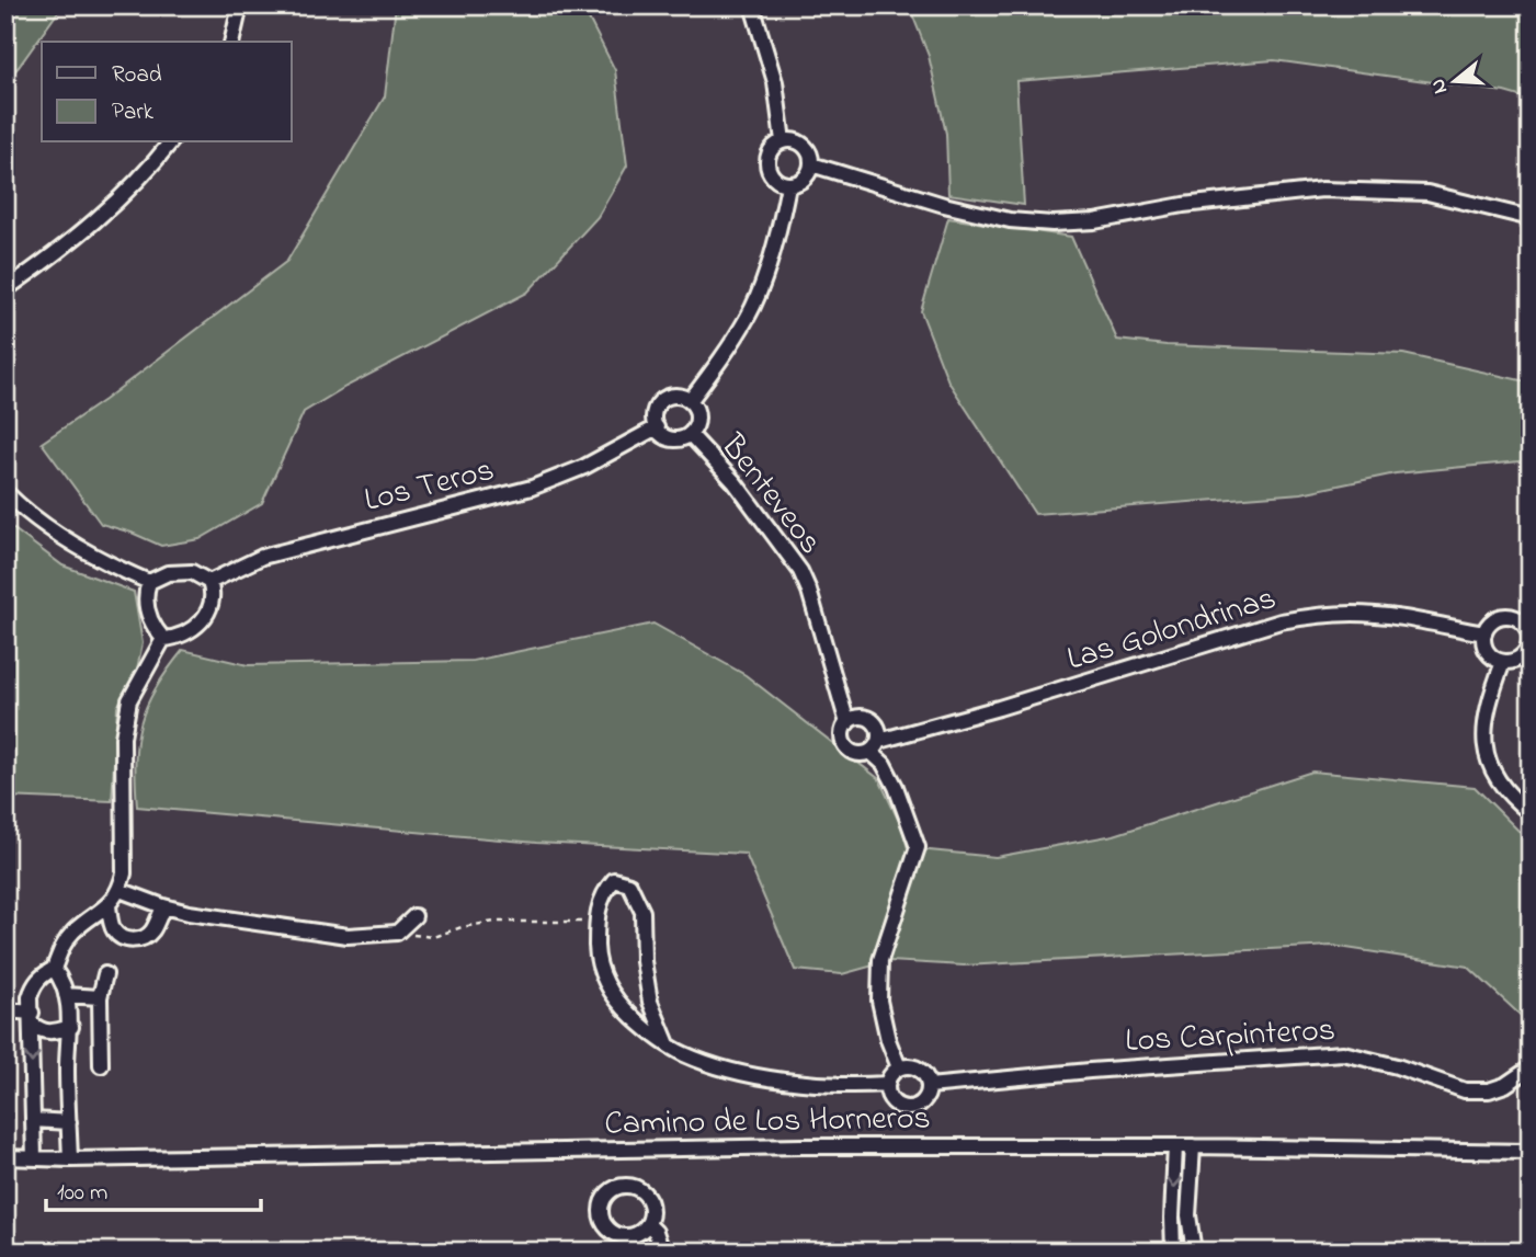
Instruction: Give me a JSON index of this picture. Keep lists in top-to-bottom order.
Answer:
{
  "streets": {
    "street": [
      "Los Teros",
      "Benteveos",
      "Las Golondrinas",
      "Los Carpinteros",
      "Camino de Los Horneros"
    ]
  },
  "crossings": [
    ["Los Teros", "Benteveos"],
    ["Benteveos", "Las Golondrinas"],
    ["Benteveos", "Los Carpinteros"]
  ],
  "legend": ["Road", "Park"],
  "scale_bar": "100 m",
  "north": "left"
}
